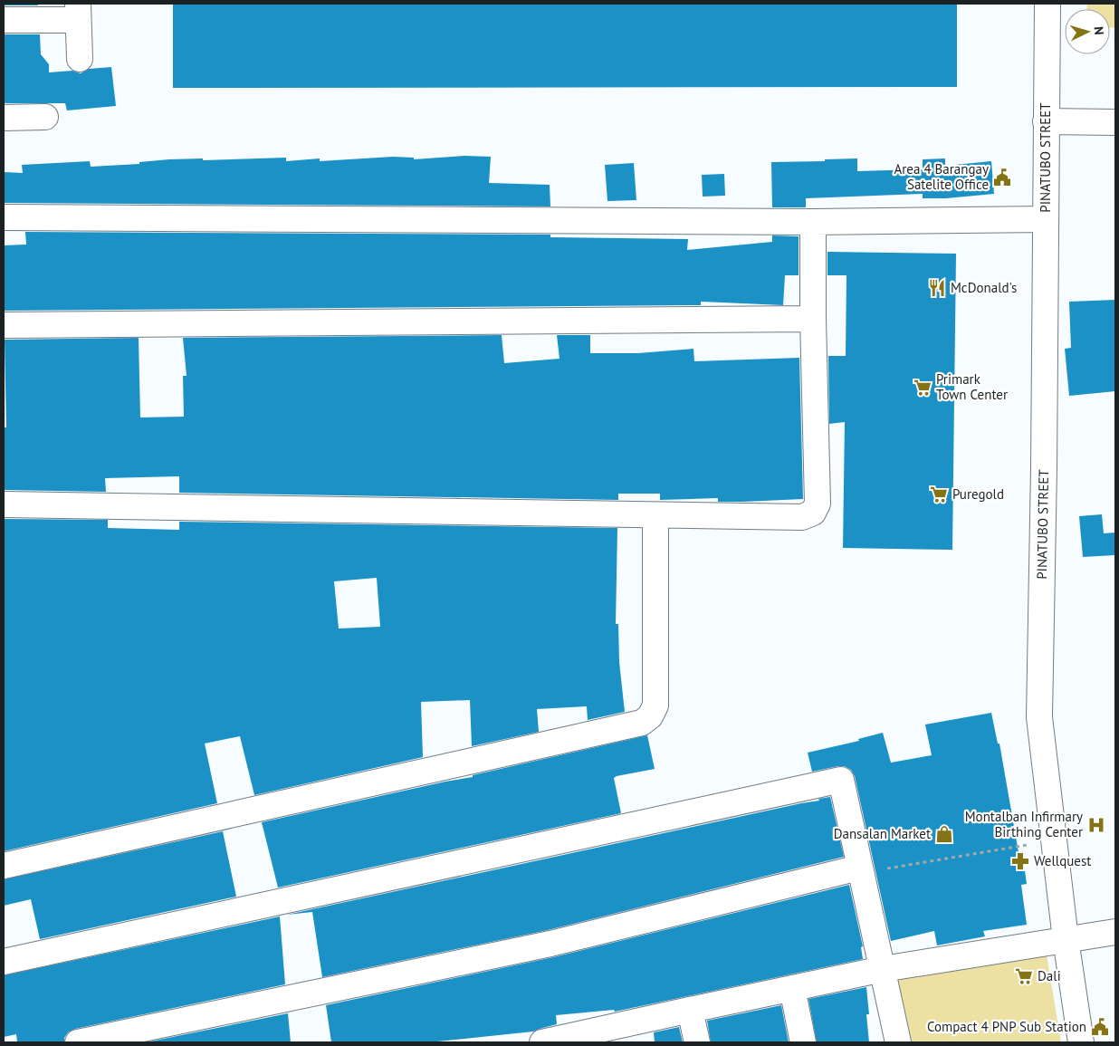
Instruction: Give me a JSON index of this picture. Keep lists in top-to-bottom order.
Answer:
{
  "streets": {
    "street": ["PINATUBO STREET"]
  },
  "places": {
    "public building": ["Area 4 Barangay Satelite Office", "Compact 4 PNP Sub Station"],
    "restaurant": ["McDonald's"],
    "supermarket": ["Primark Town Center", "Puregold", "Dali"],
    "hospital": ["Montalban Infirmary Birthing Center"],
    "shop": ["Dansalan Market"],
    "pharmacy": ["Wellquest"]
  },
  "north": "right"
}
